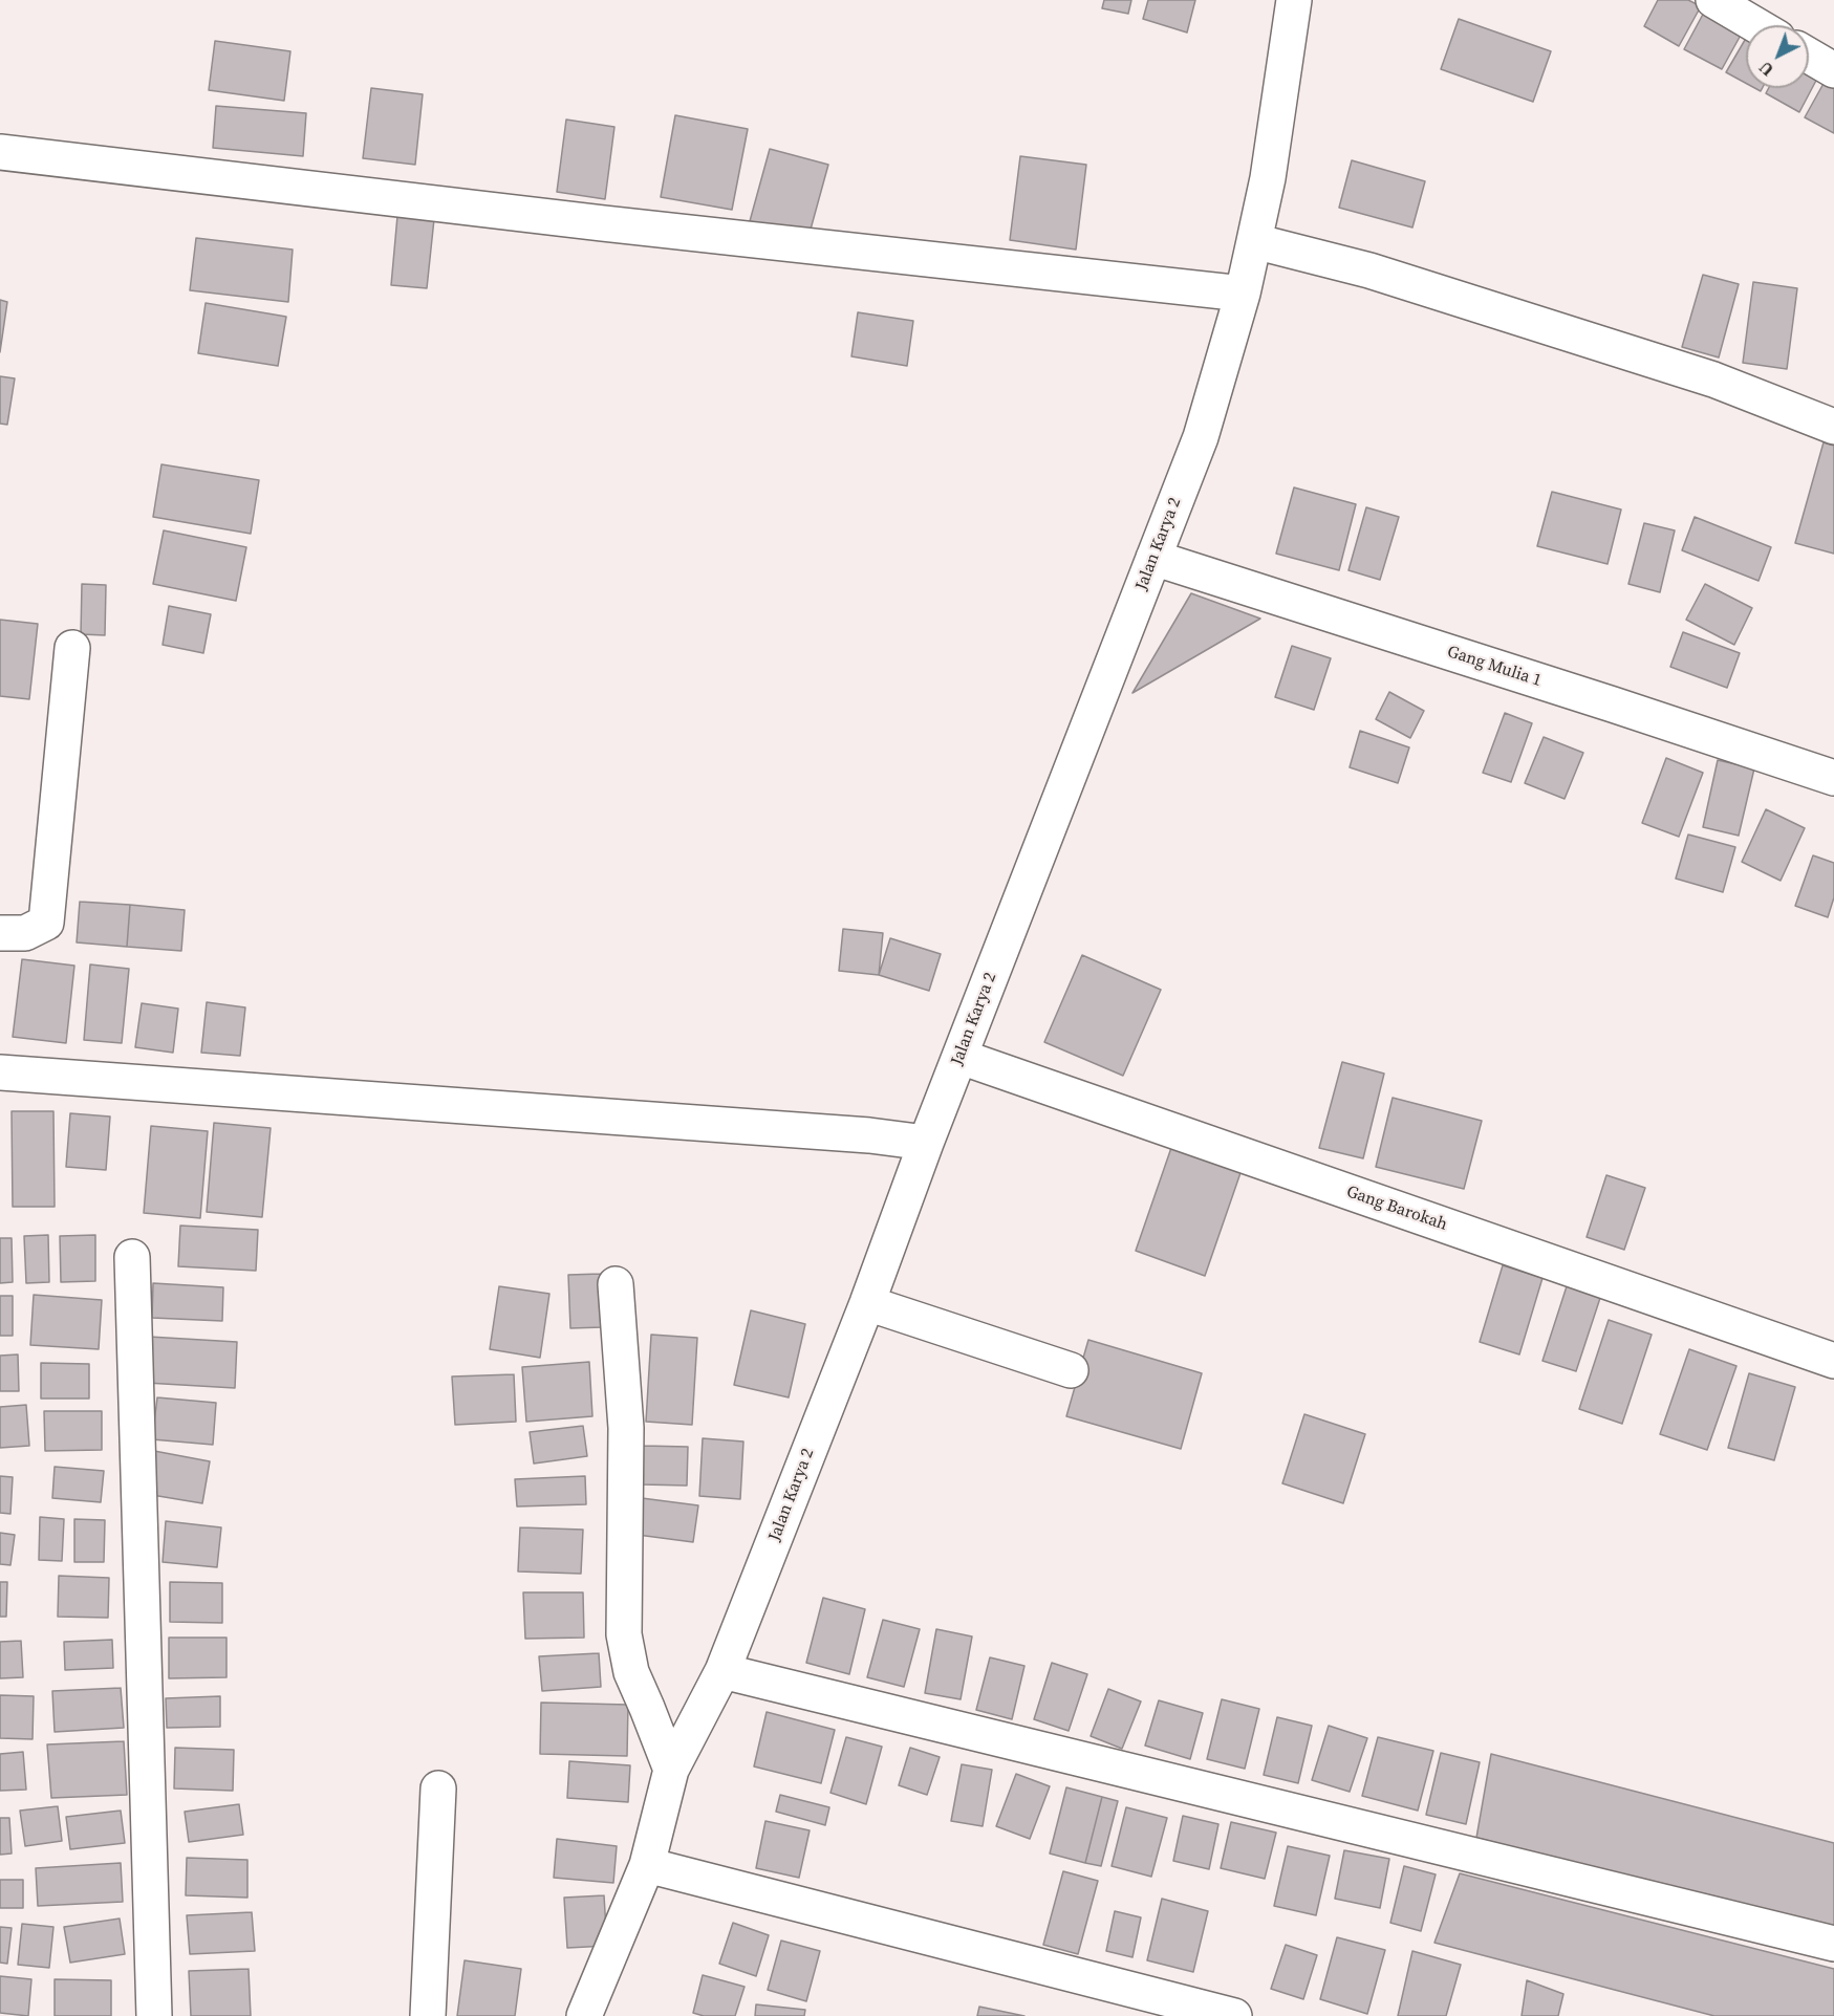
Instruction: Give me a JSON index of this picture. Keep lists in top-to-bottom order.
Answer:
{
  "streets": {
    "street": ["Jalan Karya 2", "Gang Mulia 1", "Gang Barokah"]
  },
  "crossings": [
    ["Jalan Karya 2", "Gang Mulia 1"],
    ["Jalan Karya 2", "Gang Barokah"]
  ],
  "north": "bottom left"
}
